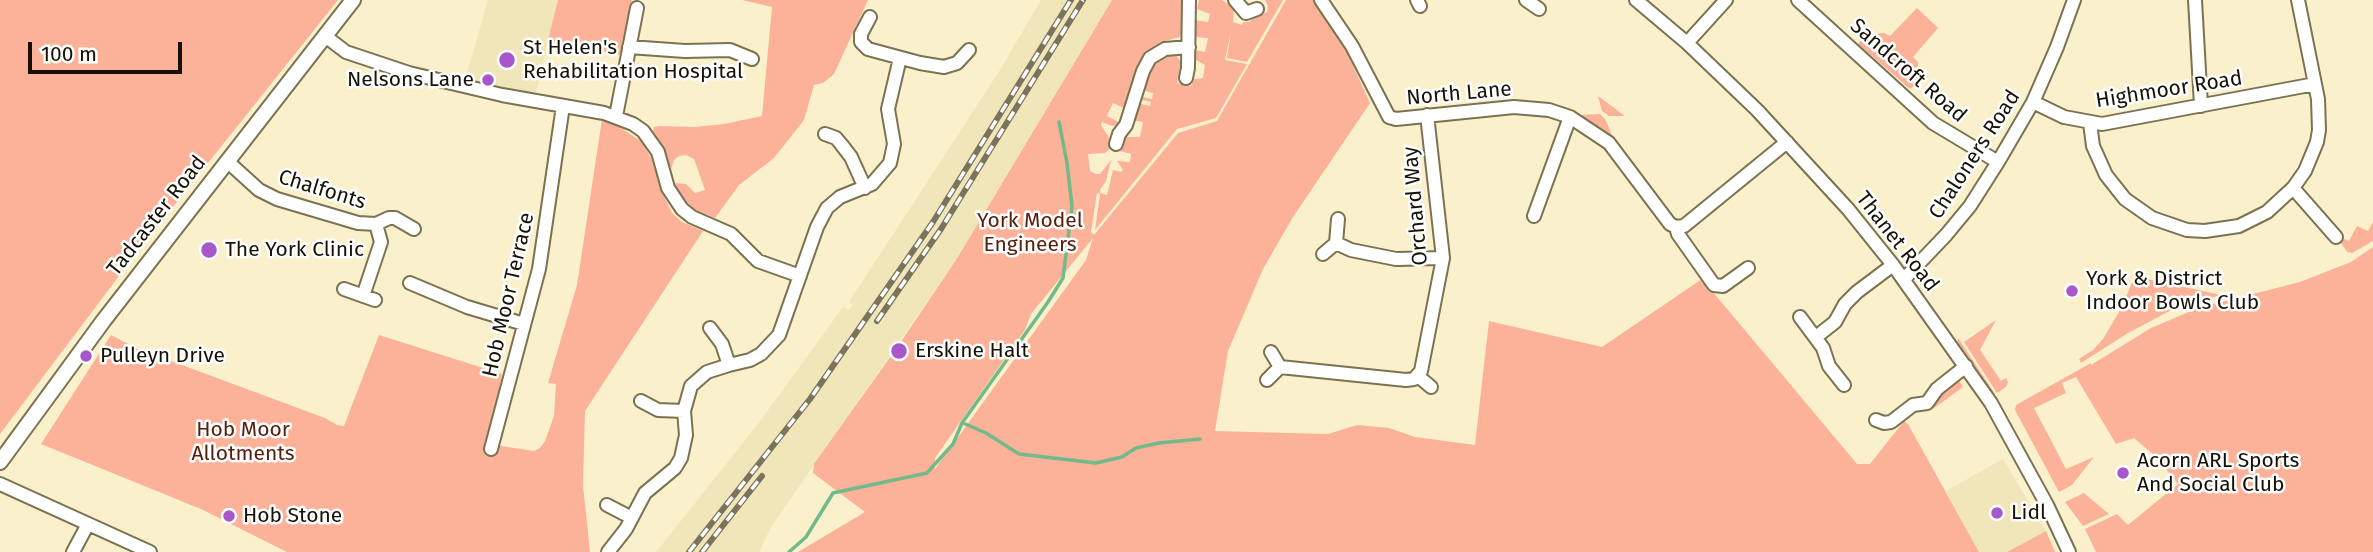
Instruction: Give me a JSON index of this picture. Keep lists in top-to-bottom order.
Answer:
{
  "streets": {
    "main road": ["Tadcaster Road"],
    "street": [
      "Sandcroft Road",
      "Highmoor Road",
      "North Lane",
      "Chaloners Road",
      "Chalfonts",
      "Orchard Way",
      "Thanet Road",
      "Hob Moor Terrace"
    ]
  },
  "crossings": [
    ["Sandcroft Road", "Chaloners Road"],
    ["Highmoor Road", "Chaloners Road"],
    ["North Lane", "Orchard Way"],
    ["Chaloners Road", "Thanet Road"],
    ["Chalfonts", "Tadcaster Road"]
  ],
  "parks": ["York Model Engineers", "Hob Moor Allotments"],
  "places": [
    "St Helen's Rehabilitation Hospital",
    "Nelsons Lane",
    "The York Clinic",
    "York & District Indoor Bowls Club",
    "Erskine Halt",
    "Pulleyn Drive",
    "Acorn ARL Sports And Social Club",
    "Lidl",
    "Hob Stone"
  ],
  "scale_bar": "100 m"
}
